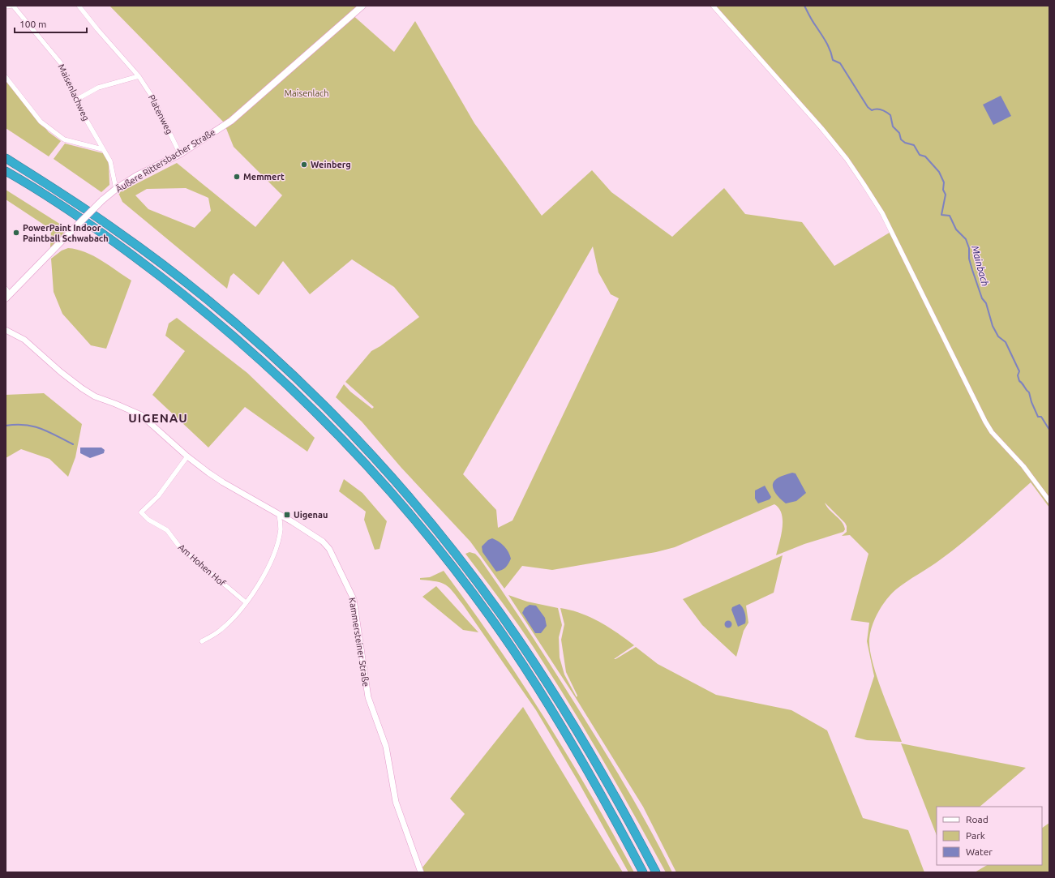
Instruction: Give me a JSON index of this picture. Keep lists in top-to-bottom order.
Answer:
{
  "streets": {
    "main road": ["Äußere Rittersbacher Straße"],
    "street": [
      "Maisenlachweg",
      "Platenweg",
      "Am Hohen Hof",
      "Kammersteiner Straße"
    ]
  },
  "crossings": [
    ["Maisenlachweg", "Äußere Rittersbacher Straße"],
    ["Platenweg", "Äußere Rittersbacher Straße"],
    ["Am Hohen Hof", "Kammersteiner Straße"]
  ],
  "districts": ["UIGENAU"],
  "water": ["Mainbach"],
  "parks": ["Maisenlach"],
  "places": {
    "other": ["Weinberg", "Memmert", "PowerPaint Indoor Paintball Schwabach"],
    "transit": ["Uigenau"]
  },
  "legend": ["Road", "Park", "Water"],
  "scale_bar": "100 m"
}
